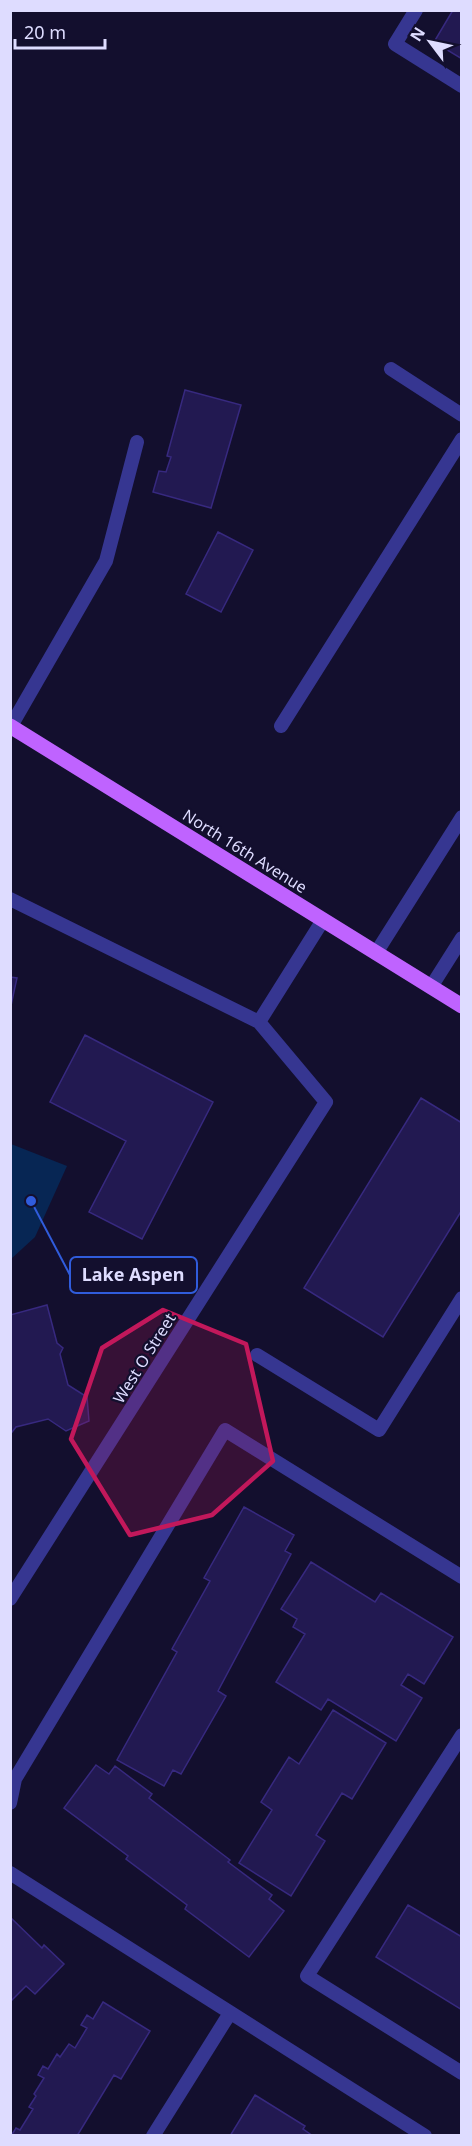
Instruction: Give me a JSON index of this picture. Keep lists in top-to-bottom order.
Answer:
{
  "streets": {
    "main road": ["North 16th Avenue"],
    "lane": ["West O Street"]
  },
  "places": ["Lake Aspen"],
  "scale_bar": "20 m",
  "north": "top left"
}
